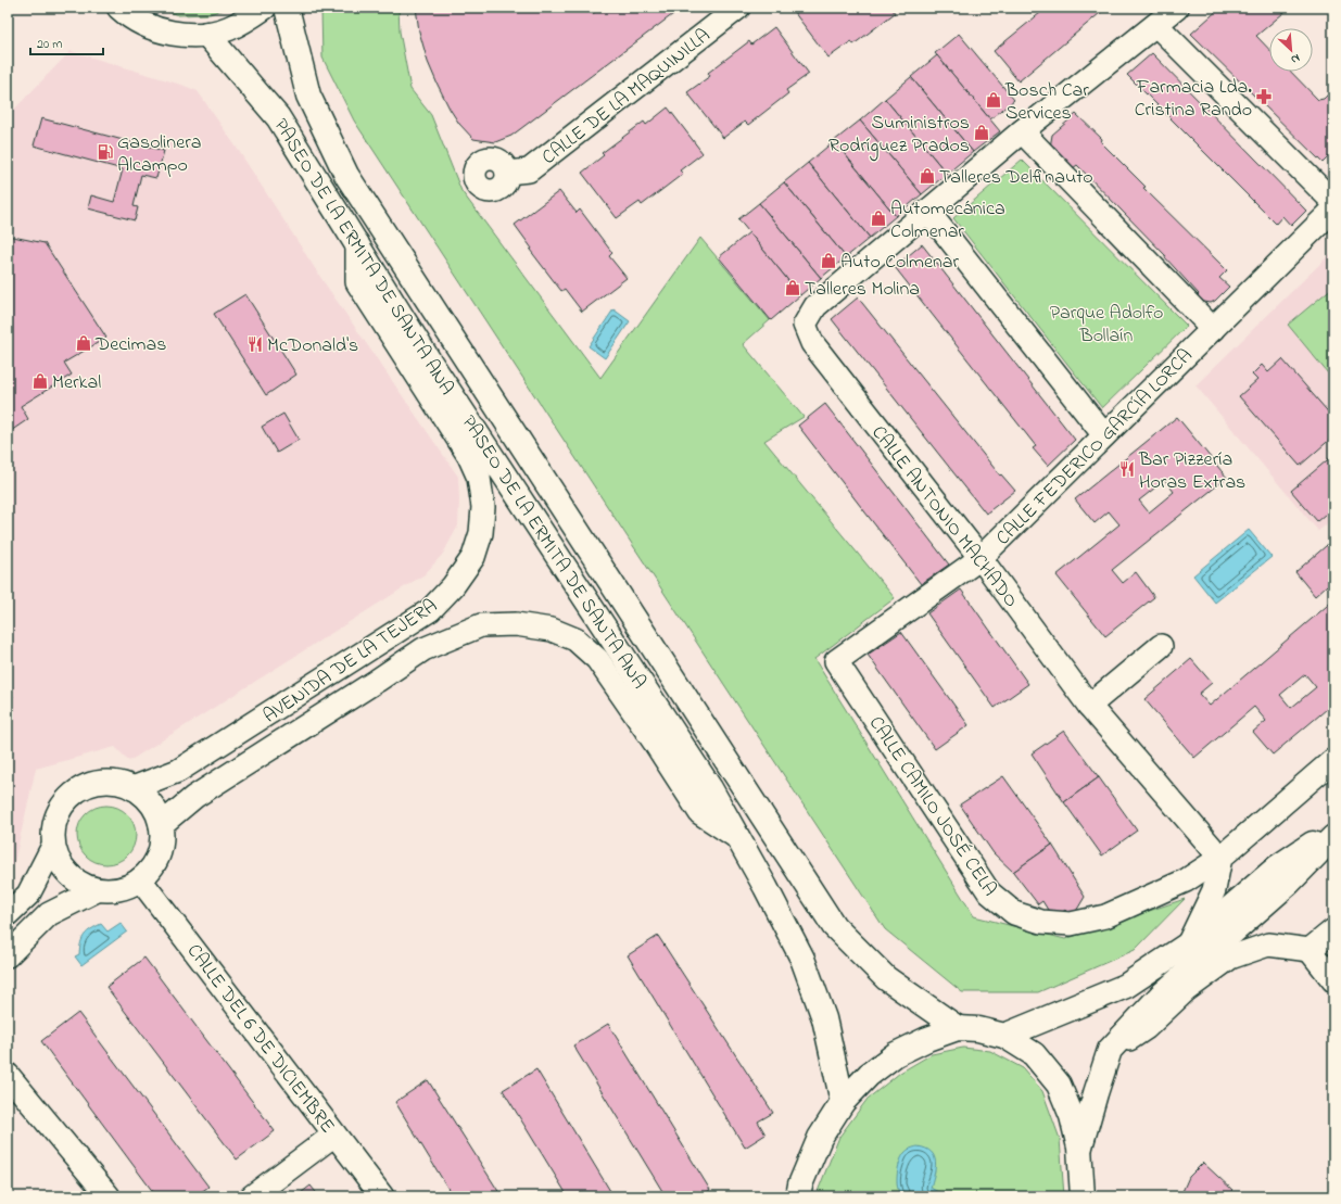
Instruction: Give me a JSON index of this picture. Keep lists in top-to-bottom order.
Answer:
{
  "streets": {
    "main road": ["PASEO DE LA ERMITA DE SANTA ANA"],
    "street": [
      "CALLE DE LA MAQUINILLA",
      "CALLE FEDERICO GARCÍA LORCA",
      "CALLE ANTONIO MACHADO",
      "AVENIDA DE LA TEJERA",
      "CALLE CAMILO JOSÉ CELA",
      "CALLE DEL 6 DE DICIEMBRE"
    ]
  },
  "crossings": [
    ["PASEO DE LA ERMITA DE SANTA ANA", "AVENIDA DE LA TEJERA"],
    ["CALLE FEDERICO GARCÍA LORCA", "CALLE ANTONIO MACHADO"],
    ["CALLE FEDERICO GARCÍA LORCA", "CALLE CAMILO JOSÉ CELA"],
    ["CALLE ANTONIO MACHADO", "CALLE CAMILO JOSÉ CELA"],
    ["AVENIDA DE LA TEJERA", "CALLE DEL 6 DE DICIEMBRE"]
  ],
  "parks": ["Parque Adolfo Bollaín"],
  "places": {
    "pharmacy": ["Farmacia Lda. Cristina Rando"],
    "shop": [
      "Bosch Car Services",
      "Suministros Rodríguez Prados",
      "Talleres Delfinauto",
      "Automecánica Colmenar",
      "Auto Colmenar",
      "Talleres Molina",
      "Decimas",
      "Merkal"
    ],
    "fuel station": ["Gasolinera Alcampo"],
    "restaurant": ["McDonald's", "Bar Pizzería Horas Extras"]
  },
  "scale_bar": "20 m",
  "north": "bottom right"
}
